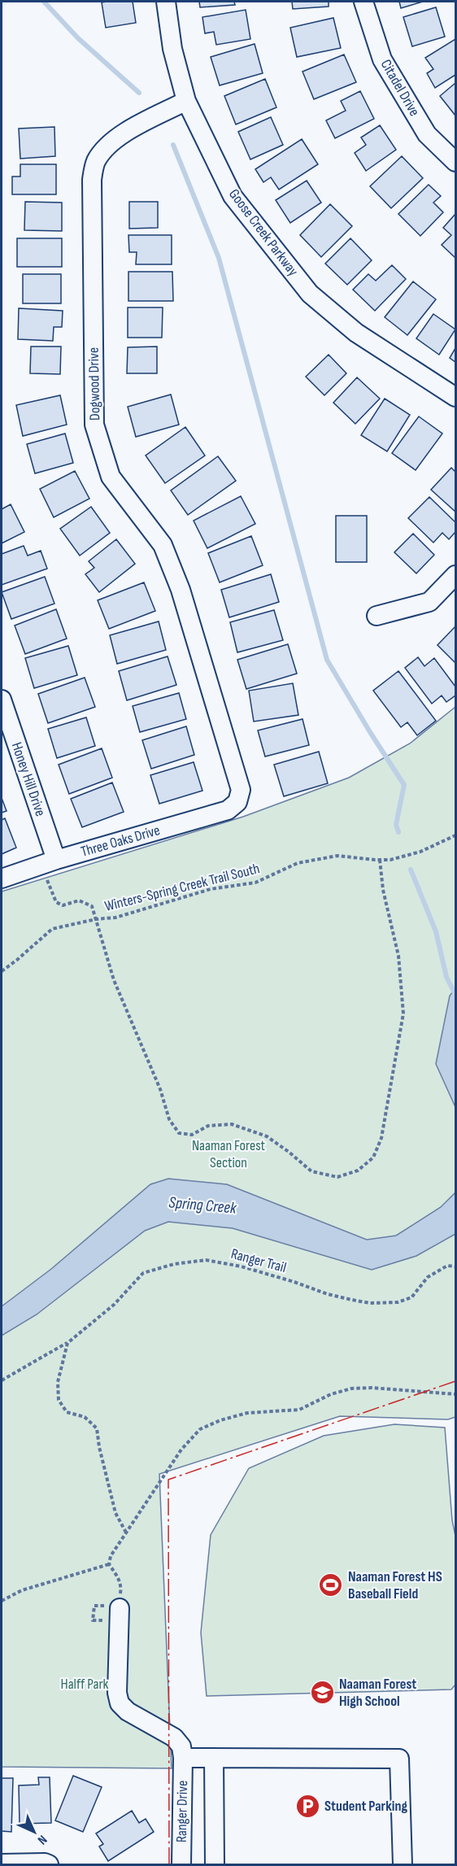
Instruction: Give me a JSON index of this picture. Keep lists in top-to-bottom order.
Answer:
{
  "streets": {
    "street": [
      "Citadel Drive",
      "Goose Creek Parkway",
      "Dogwood Drive",
      "Honey Hill Drive",
      "Three Oaks Drive",
      "Ranger Drive"
    ],
    "path": ["Winters-Spring Creek Trail South", "Ranger Trail"]
  },
  "crossings": [
    ["Goose Creek Parkway", "Dogwood Drive"],
    ["Dogwood Drive", "Three Oaks Drive"],
    ["Honey Hill Drive", "Three Oaks Drive"]
  ],
  "water": ["Spring Creek"],
  "parks": ["Naaman Forest Section", "Halff Park"],
  "places": {
    "sports": ["Naaman Forest HS Baseball Field"],
    "school or university": ["Naaman Forest High School"],
    "parking": ["Student Parking"]
  },
  "north": "bottom right"
}
